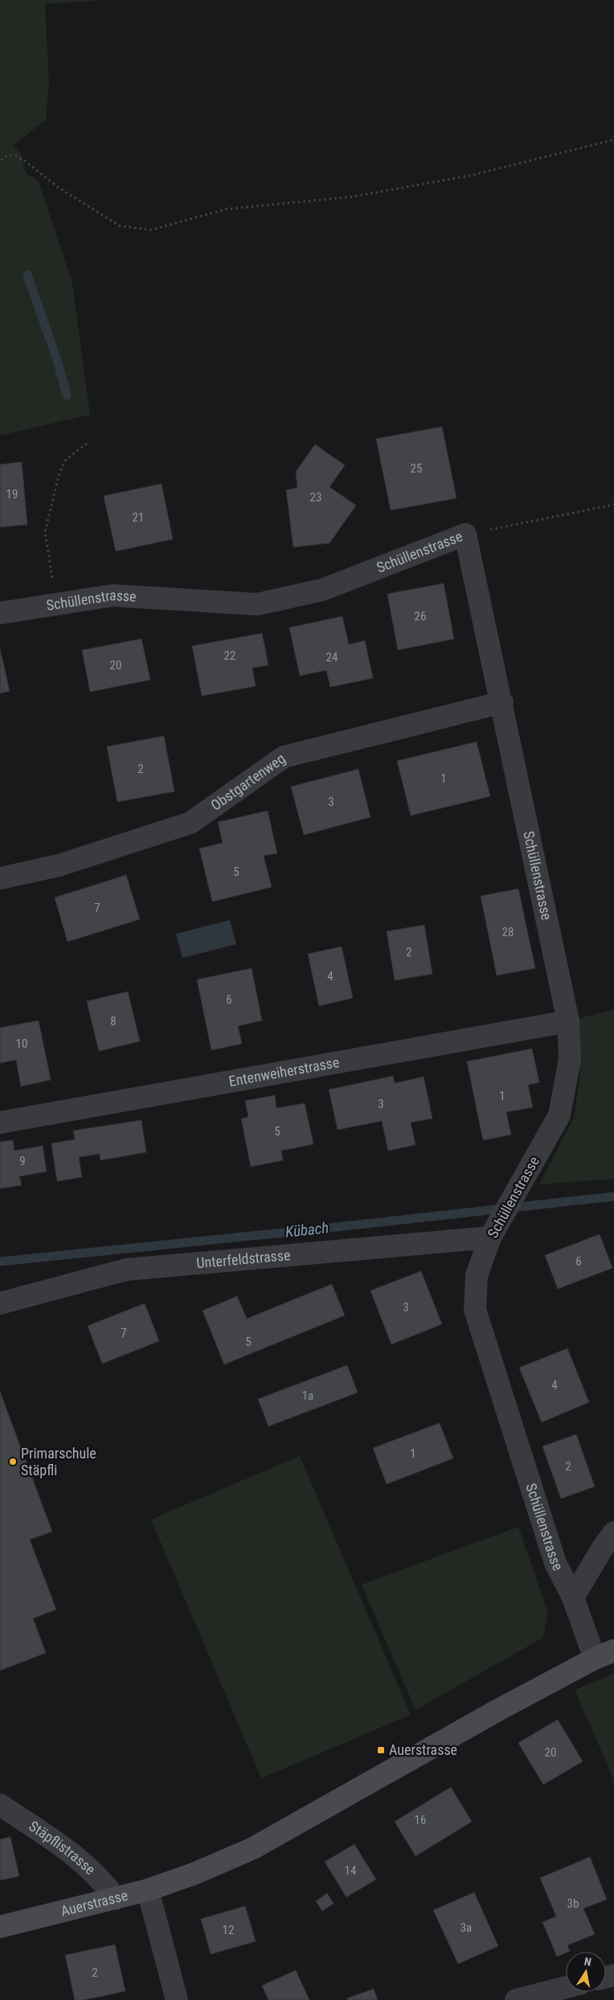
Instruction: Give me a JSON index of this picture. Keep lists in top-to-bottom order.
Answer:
{
  "streets": {
    "main road": ["Auerstrasse"],
    "street": [
      "Schüllenstrasse",
      "Obstgartenweg",
      "Entenweiherstrasse",
      "Unterfeldstrasse",
      "Stäpflistrasse"
    ]
  },
  "crossings": [
    ["Schüllenstrasse", "Obstgartenweg"],
    ["Schüllenstrasse", "Entenweiherstrasse"],
    ["Schüllenstrasse", "Unterfeldstrasse"],
    ["Schüllenstrasse", "Auerstrasse"],
    ["Stäpflistrasse", "Auerstrasse"]
  ],
  "water": ["Kübach"],
  "places": {
    "other": ["Primarschule Stäpfli"],
    "transit": ["Auerstrasse"]
  },
  "house_numbers": [
    "25",
    "19",
    "23",
    "21",
    "26",
    "22",
    "24",
    "20",
    "2",
    "1",
    "3",
    "5",
    "7",
    "28",
    "2",
    "4",
    "6",
    "8",
    "10",
    "1",
    "3",
    "5",
    "9",
    "6",
    "3",
    "7",
    "5",
    "4",
    "1a",
    "1",
    "2",
    "20",
    "16",
    "14",
    "3b",
    "3a",
    "12",
    "2"
  ],
  "north": "top"
}
